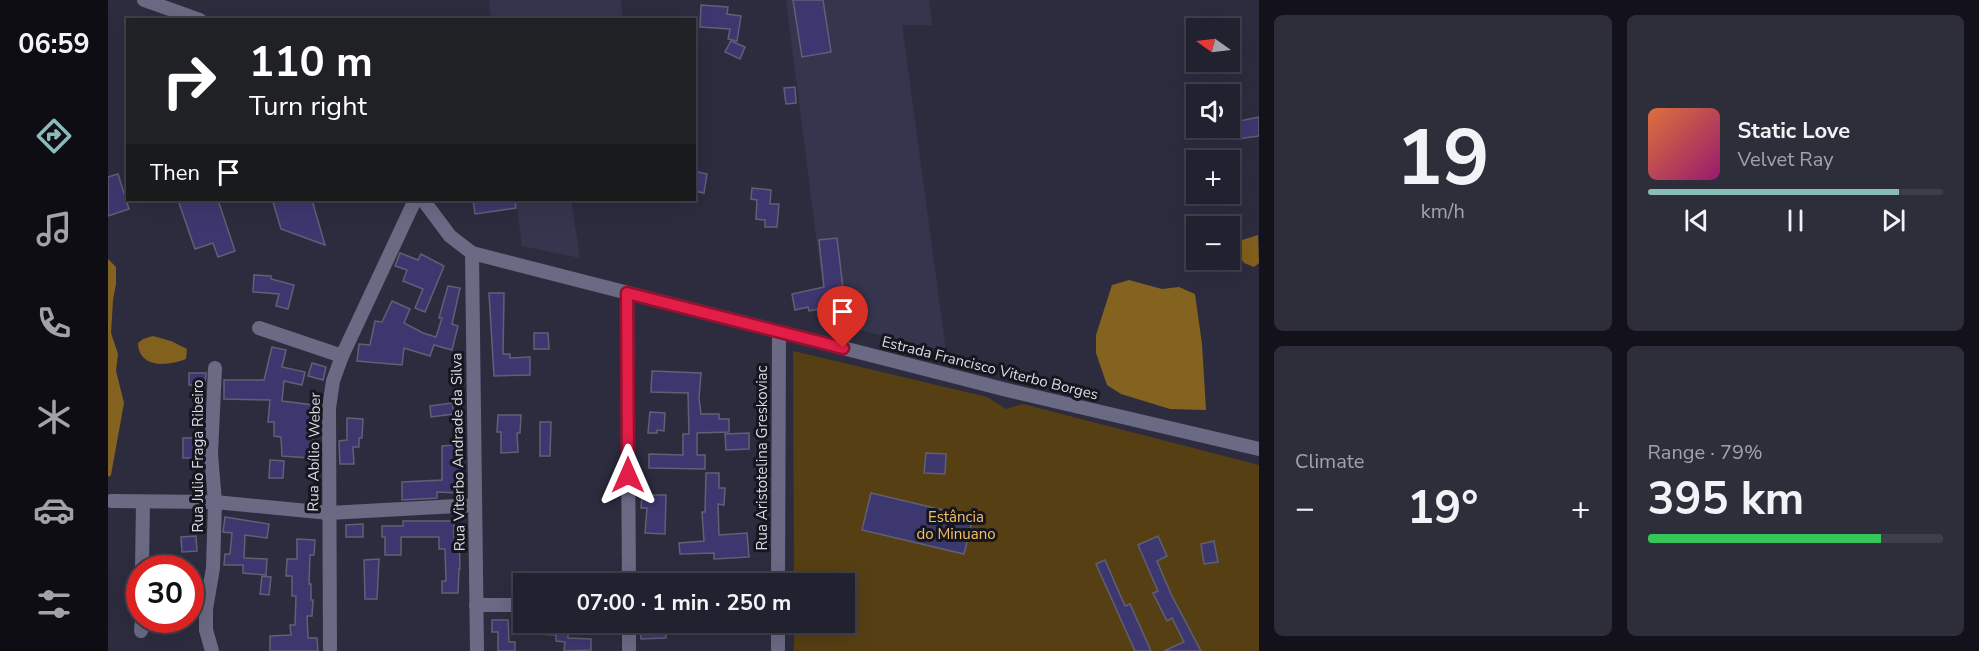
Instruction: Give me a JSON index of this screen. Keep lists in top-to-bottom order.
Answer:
{
  "streets": {
    "street": [
      "Estrada Francisco Viterbo Borges",
      "Rua Abílio Weber",
      "Rua Viterbo Andrade da Silva",
      "Rua Julio Fraga Ribeiro",
      "Rua Aristotelina Greskoviac"
    ]
  },
  "crossings": [
    ["Estrada Francisco Viterbo Borges", "Rua Viterbo Andrade da Silva"],
    ["Estrada Francisco Viterbo Borges", "Rua Aristotelina Greskoviac"]
  ],
  "parks": ["Estância do Minuano"],
  "north": "left",
  "page": {
    "tabs": "06:59",
    "tile": [
      ["19", "km/h"],
      "Climate",
      ["Range · 79%", "395 km"]
    ],
    "map_buttons": ["+", "−"],
    "turn": ["110 m", "Turn right"],
    "song": ["Static Love", "Velvet Ray"],
    "then": "Then",
    "heat": ["−", "19°", "+"],
    "limit": "30",
    "trip": "07:00 · 1 min · 250 m"
  }
}
